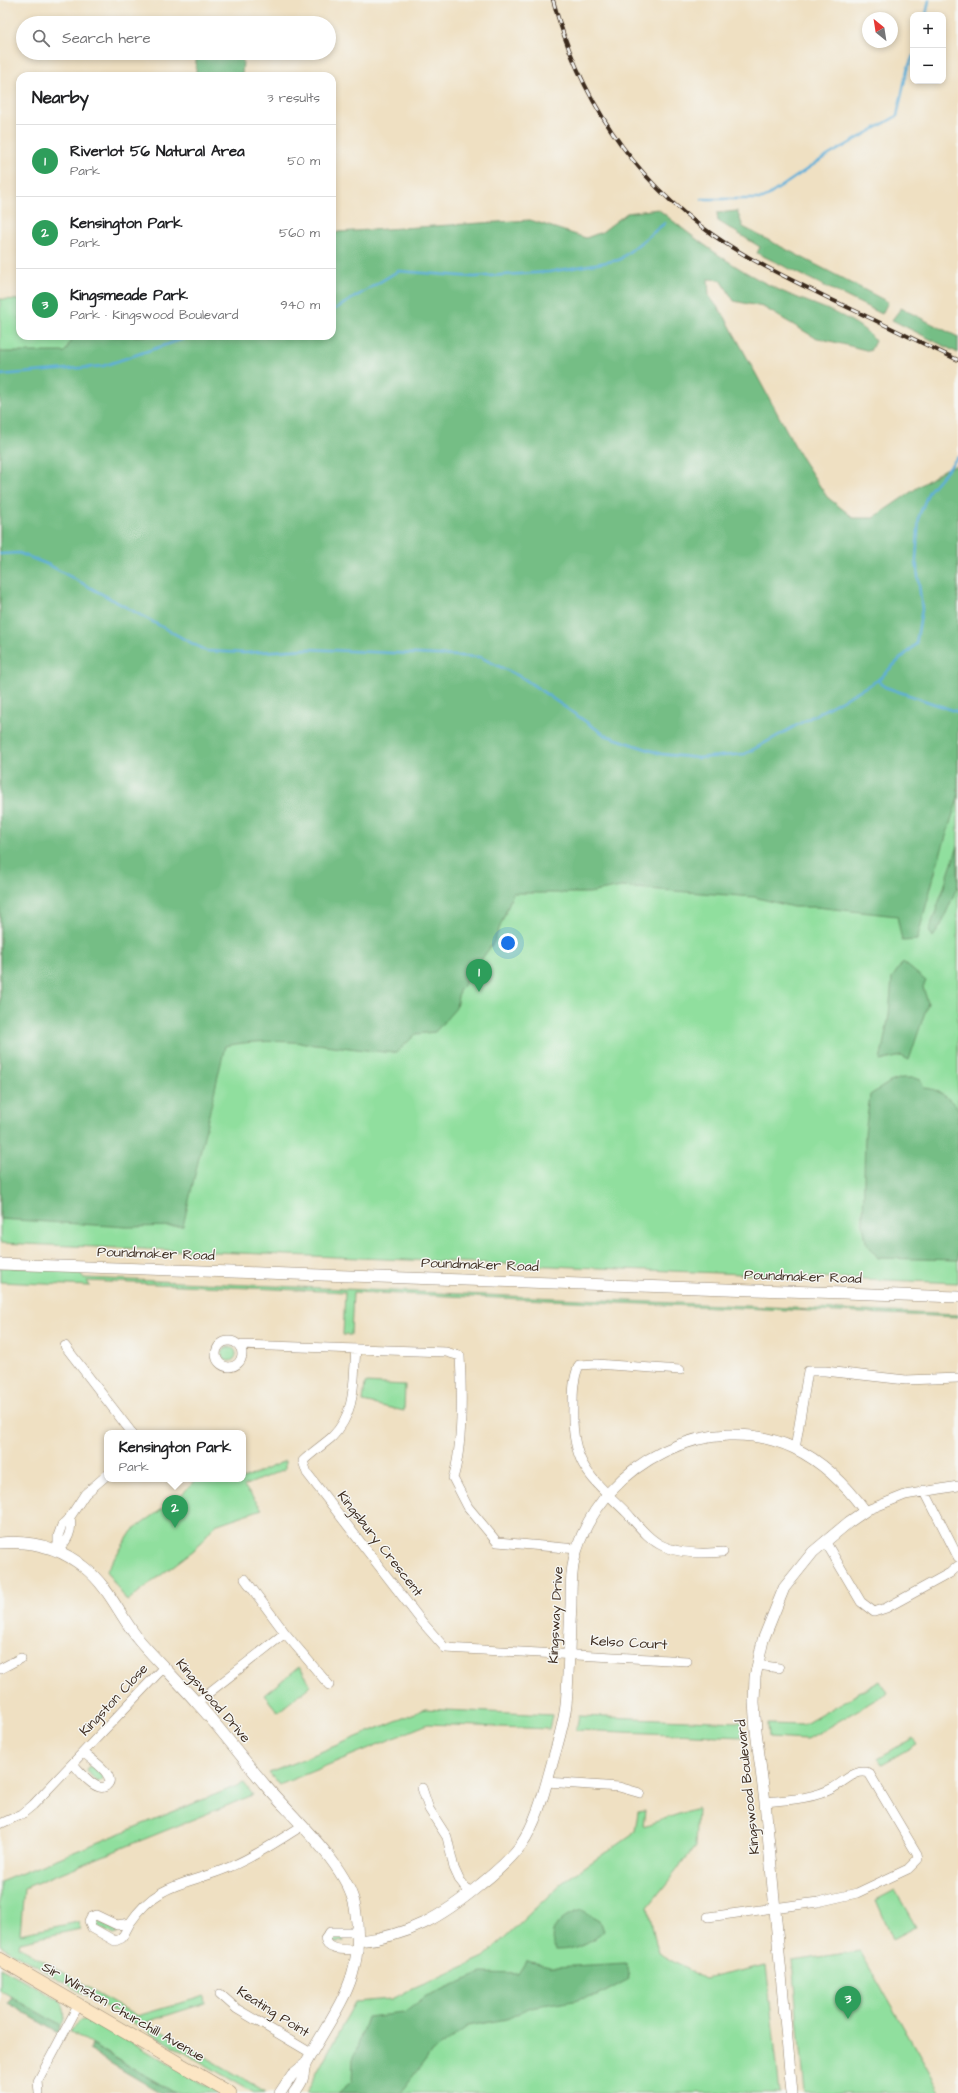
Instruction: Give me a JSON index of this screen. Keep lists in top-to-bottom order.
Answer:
{
  "streets": {
    "main road": ["Sir Winston Churchill Avenue"],
    "street": [
      "Poundmaker Road",
      "Kingsbury Crescent",
      "Kingsway Drive",
      "Kelso Court",
      "Kingston Close",
      "Kingswood Drive",
      "Kingswood Boulevard",
      "Keating Point"
    ]
  },
  "crossings": [
    ["Kingsbury Crescent", "Kingsway Drive"],
    ["Kingsbury Crescent", "Kelso Court"],
    ["Kingsway Drive", "Kelso Court"],
    ["Kingsway Drive", "Kingswood Drive"],
    ["Kingsway Drive", "Kingswood Boulevard"],
    ["Kingston Close", "Kingswood Drive"],
    ["Kingswood Drive", "Keating Point"]
  ],
  "north": "top left",
  "page": {
    "map_buttons": ["+", "−"],
    "search": "Search here",
    "heading": ["Nearby", "3 results"],
    "list": [
      {
        "mark": "1",
        "name": "Riverlot 56 Natural Area",
        "note": "Park",
        "value": "50 m"
      },
      {
        "mark": "2",
        "name": "Kensington Park",
        "note": "Park",
        "value": "560 m"
      },
      {
        "mark": "3",
        "name": "Kingsmeade Park",
        "note": "Park · Kingswood Boulevard",
        "value": "940 m"
      }
    ],
    "pins": ["1", "2", "3"],
    "popup": ["Kensington Park", "Park"]
  }
}
